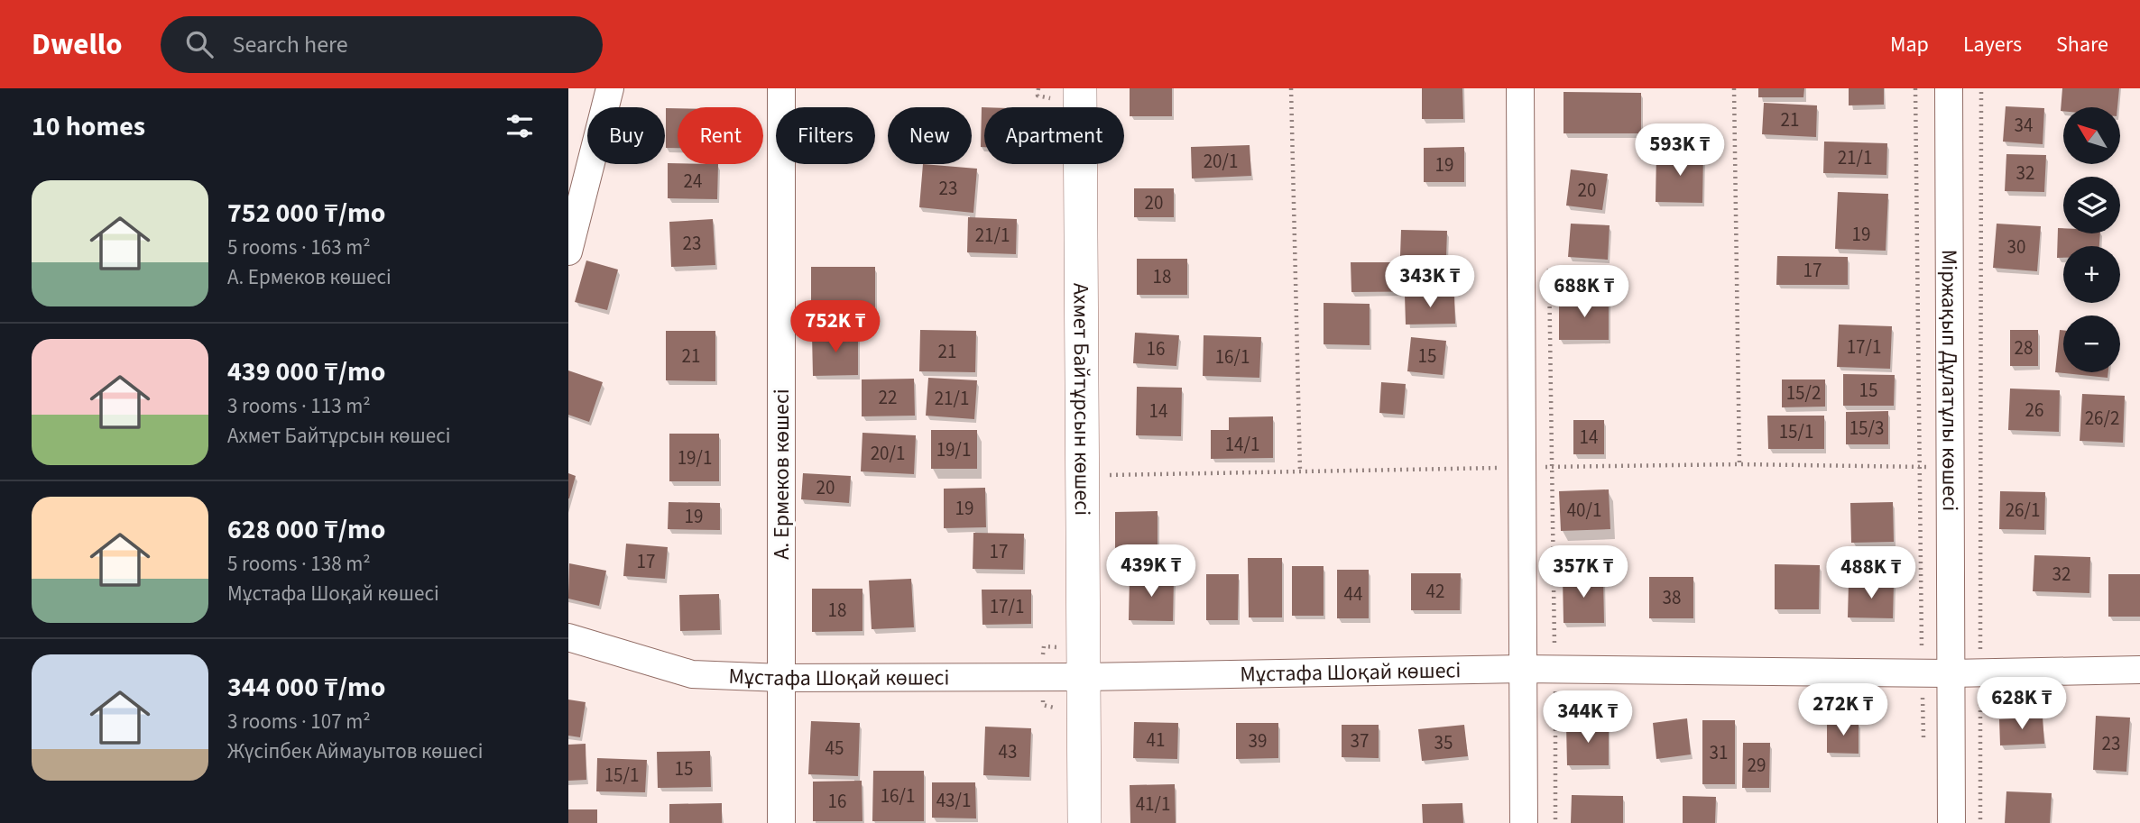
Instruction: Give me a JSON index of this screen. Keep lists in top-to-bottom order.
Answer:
{
  "streets": {
    "street": [
      "Міржақып Дұлатұлы көшесі",
      "Ахмет Байтұрсын көшесі",
      "А. Ермеков көшесі",
      "Мұстафа Шоқай көшесі"
    ]
  },
  "crossings": [
    ["Міржақып Дұлатұлы көшесі", "Мұстафа Шоқай көшесі"],
    ["Ахмет Байтұрсын көшесі", "Мұстафа Шоқай көшесі"],
    ["А. Ермеков көшесі", "Мұстафа Шоқай көшесі"]
  ],
  "house_numbers": [
    "21",
    "34",
    "21/1",
    "20/1",
    "19",
    "32",
    "24",
    "23",
    "20",
    "20",
    "19",
    "21/1",
    "23",
    "30",
    "17",
    "18",
    "17/1",
    "28",
    "16",
    "21",
    "21",
    "15",
    "16/1",
    "15",
    "15/2",
    "22",
    "21/1",
    "26",
    "14",
    "26/2",
    "15/3",
    "15/1",
    "14",
    "14/1",
    "19/1",
    "20/1",
    "19/1",
    "20",
    "19",
    "40/1",
    "26/1",
    "19",
    "17",
    "17",
    "32",
    "42",
    "44",
    "38",
    "17/1",
    "18",
    "41",
    "39",
    "37",
    "35",
    "23",
    "45",
    "43",
    "31",
    "29",
    "15",
    "15/1",
    "16/1",
    "43/1",
    "16",
    "41/1"
  ],
  "north": "top left",
  "page": {
    "header": "Dwello",
    "search": "Search here",
    "nav": ["Map", "Layers", "Share"],
    "heading": "10 homes",
    "map_buttons": ["+", "−"],
    "chip": [
      "Buy",
      "Rent",
      "Filters",
      "New",
      "Apartment"
    ],
    "price": [
      "593K ₸",
      "343K ₸",
      "688K ₸",
      "752K ₸",
      "439K ₸",
      "357K ₸",
      "488K ₸",
      "628K ₸",
      "272K ₸",
      "344K ₸"
    ],
    "list": [
      {
        "name": "752 000 ₸/mo",
        "note": "5 rooms · 163 m² · А. Ермеков көшесі"
      },
      {
        "name": "439 000 ₸/mo",
        "note": "3 rooms · 113 m² · Ахмет Байтұрсын көшесі"
      },
      {
        "name": "628 000 ₸/mo",
        "note": "5 rooms · 138 m² · Мұстафа Шоқай көшесі"
      },
      {
        "name": "344 000 ₸/mo",
        "note": "3 rooms · 107 m² · Жүсіпбек Аймауытов көшесі"
      }
    ]
  }
}
